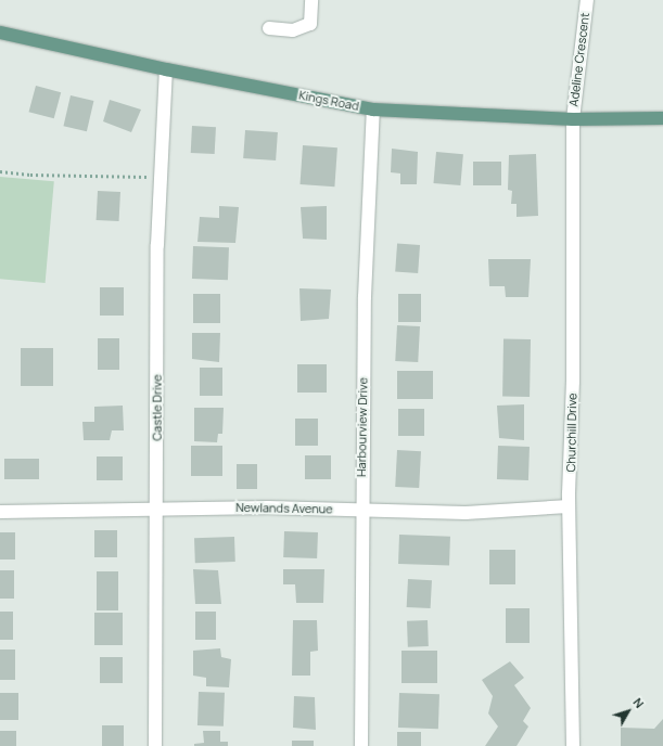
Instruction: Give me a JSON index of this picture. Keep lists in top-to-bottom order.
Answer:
{
  "streets": {
    "main road": ["Kings Road"],
    "street": [
      "Adeline Crescent",
      "Castle Drive",
      "Harbourview Drive",
      "Churchill Drive",
      "Newlands Avenue"
    ]
  },
  "crossings": [
    ["Adeline Crescent", "Kings Road"],
    ["Adeline Crescent", "Churchill Drive"],
    ["Kings Road", "Castle Drive"],
    ["Kings Road", "Harbourview Drive"],
    ["Kings Road", "Churchill Drive"],
    ["Castle Drive", "Newlands Avenue"],
    ["Harbourview Drive", "Newlands Avenue"],
    ["Churchill Drive", "Newlands Avenue"]
  ],
  "north": "top right"
}
